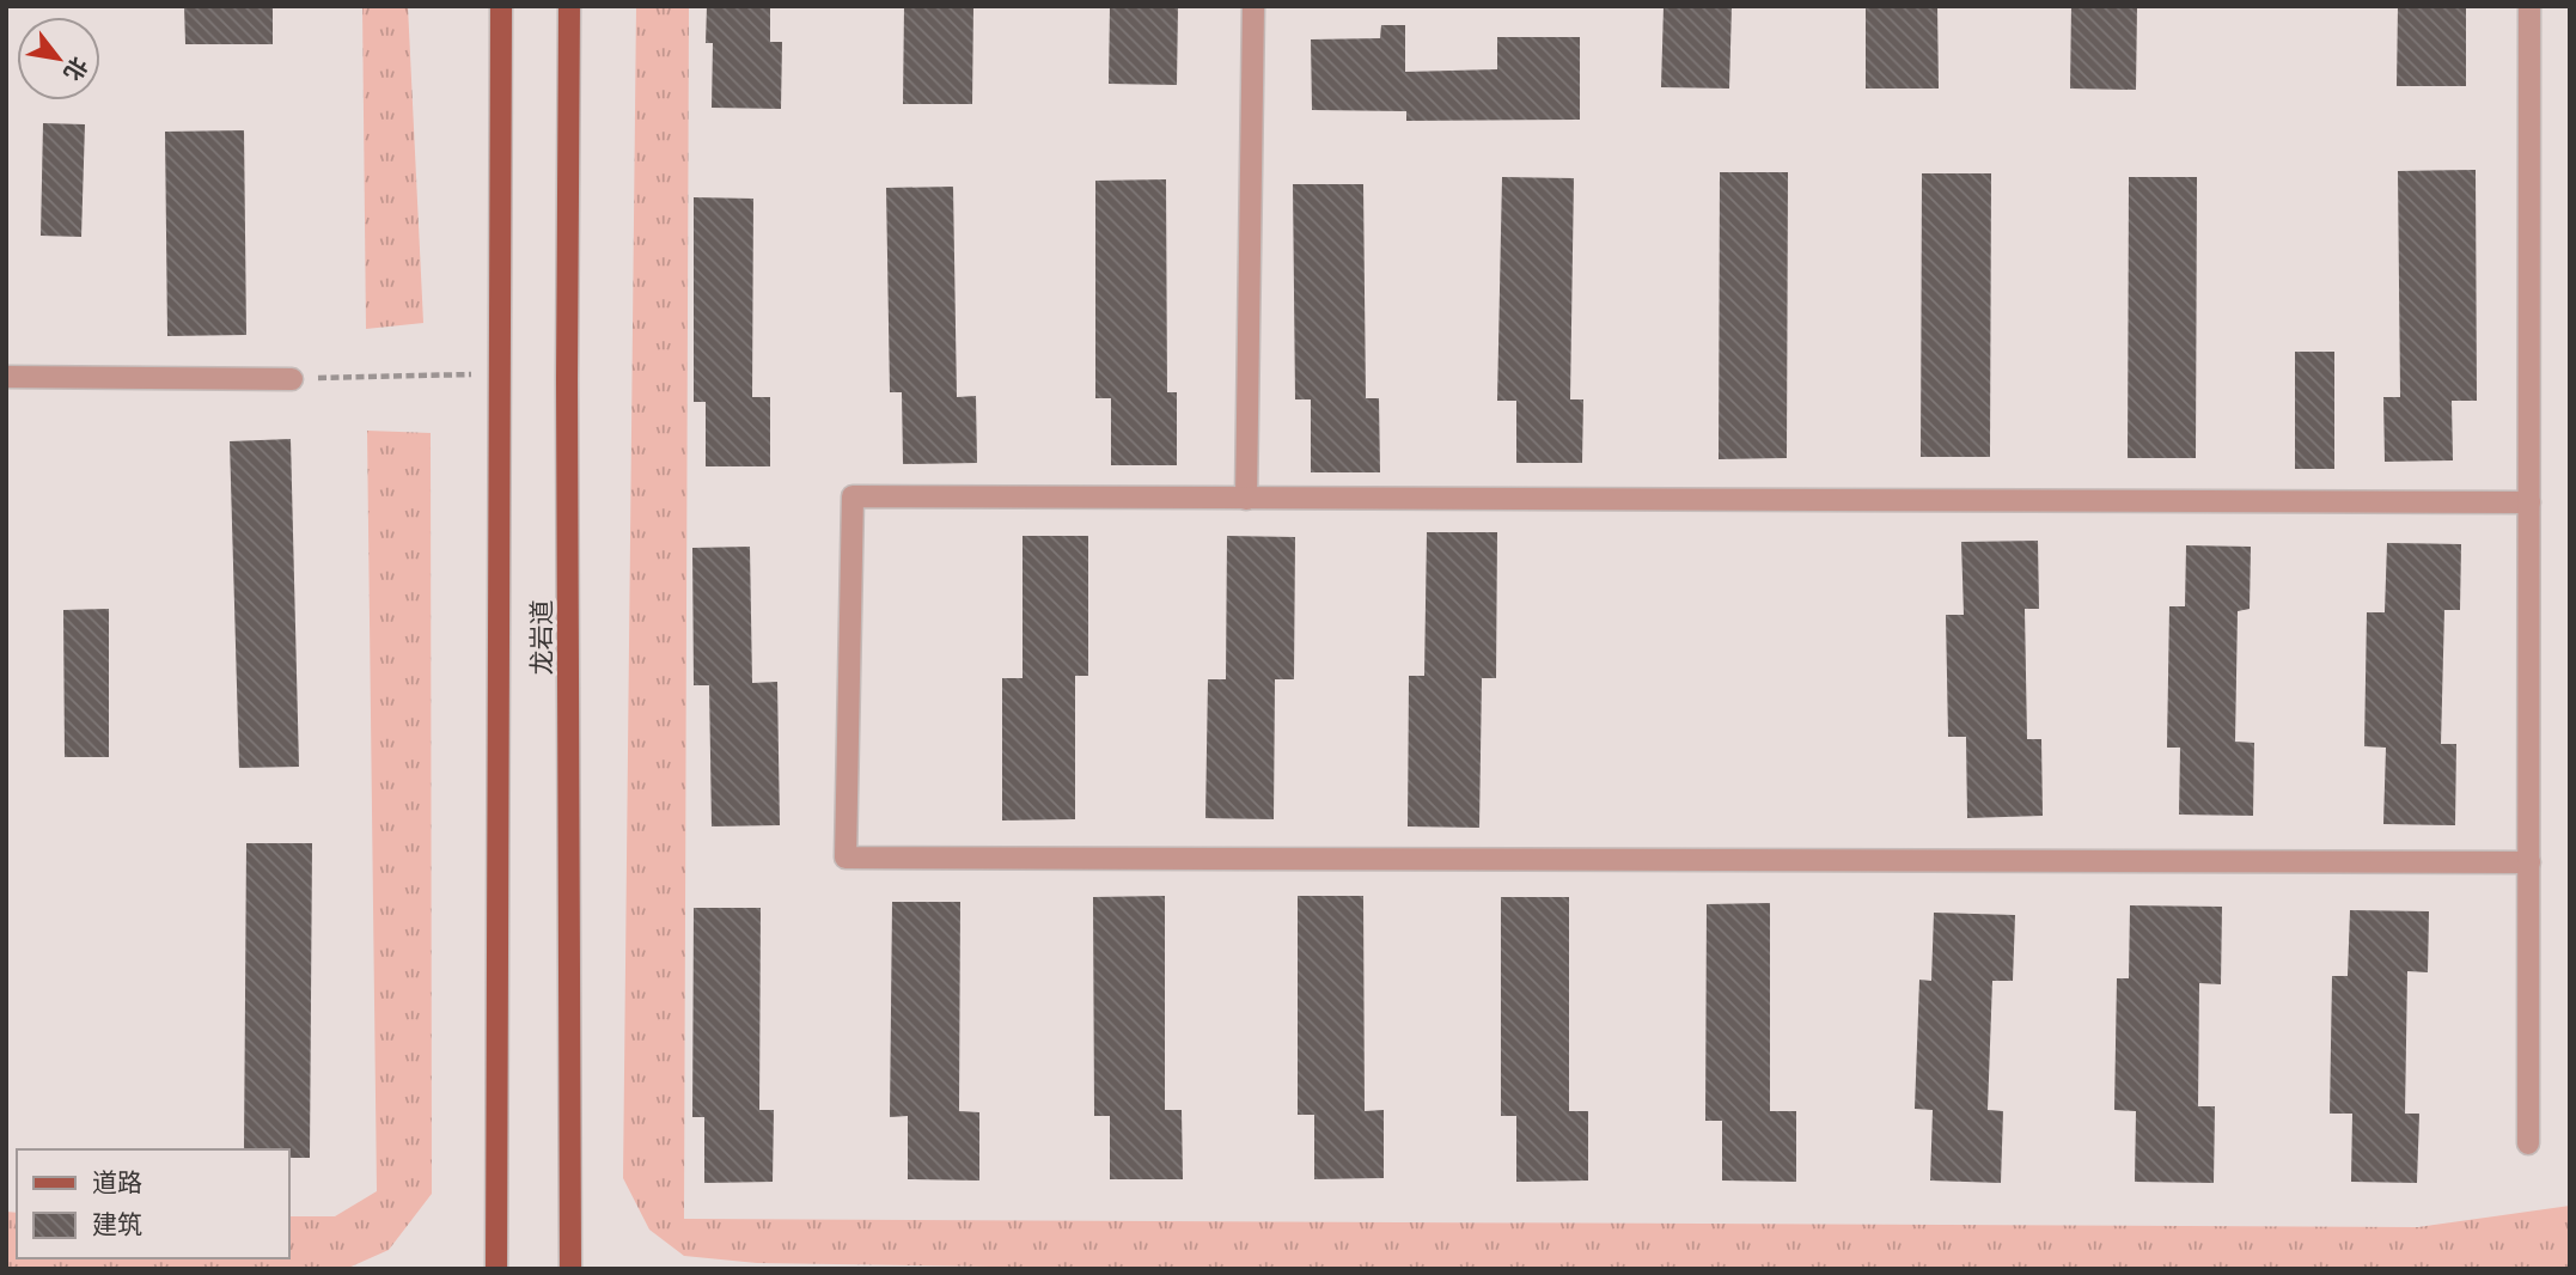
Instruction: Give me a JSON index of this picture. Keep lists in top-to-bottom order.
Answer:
{
  "streets": {
    "main road": ["龙岩道"]
  },
  "legend": ["道路", "建筑"],
  "north": "bottom right"
}
